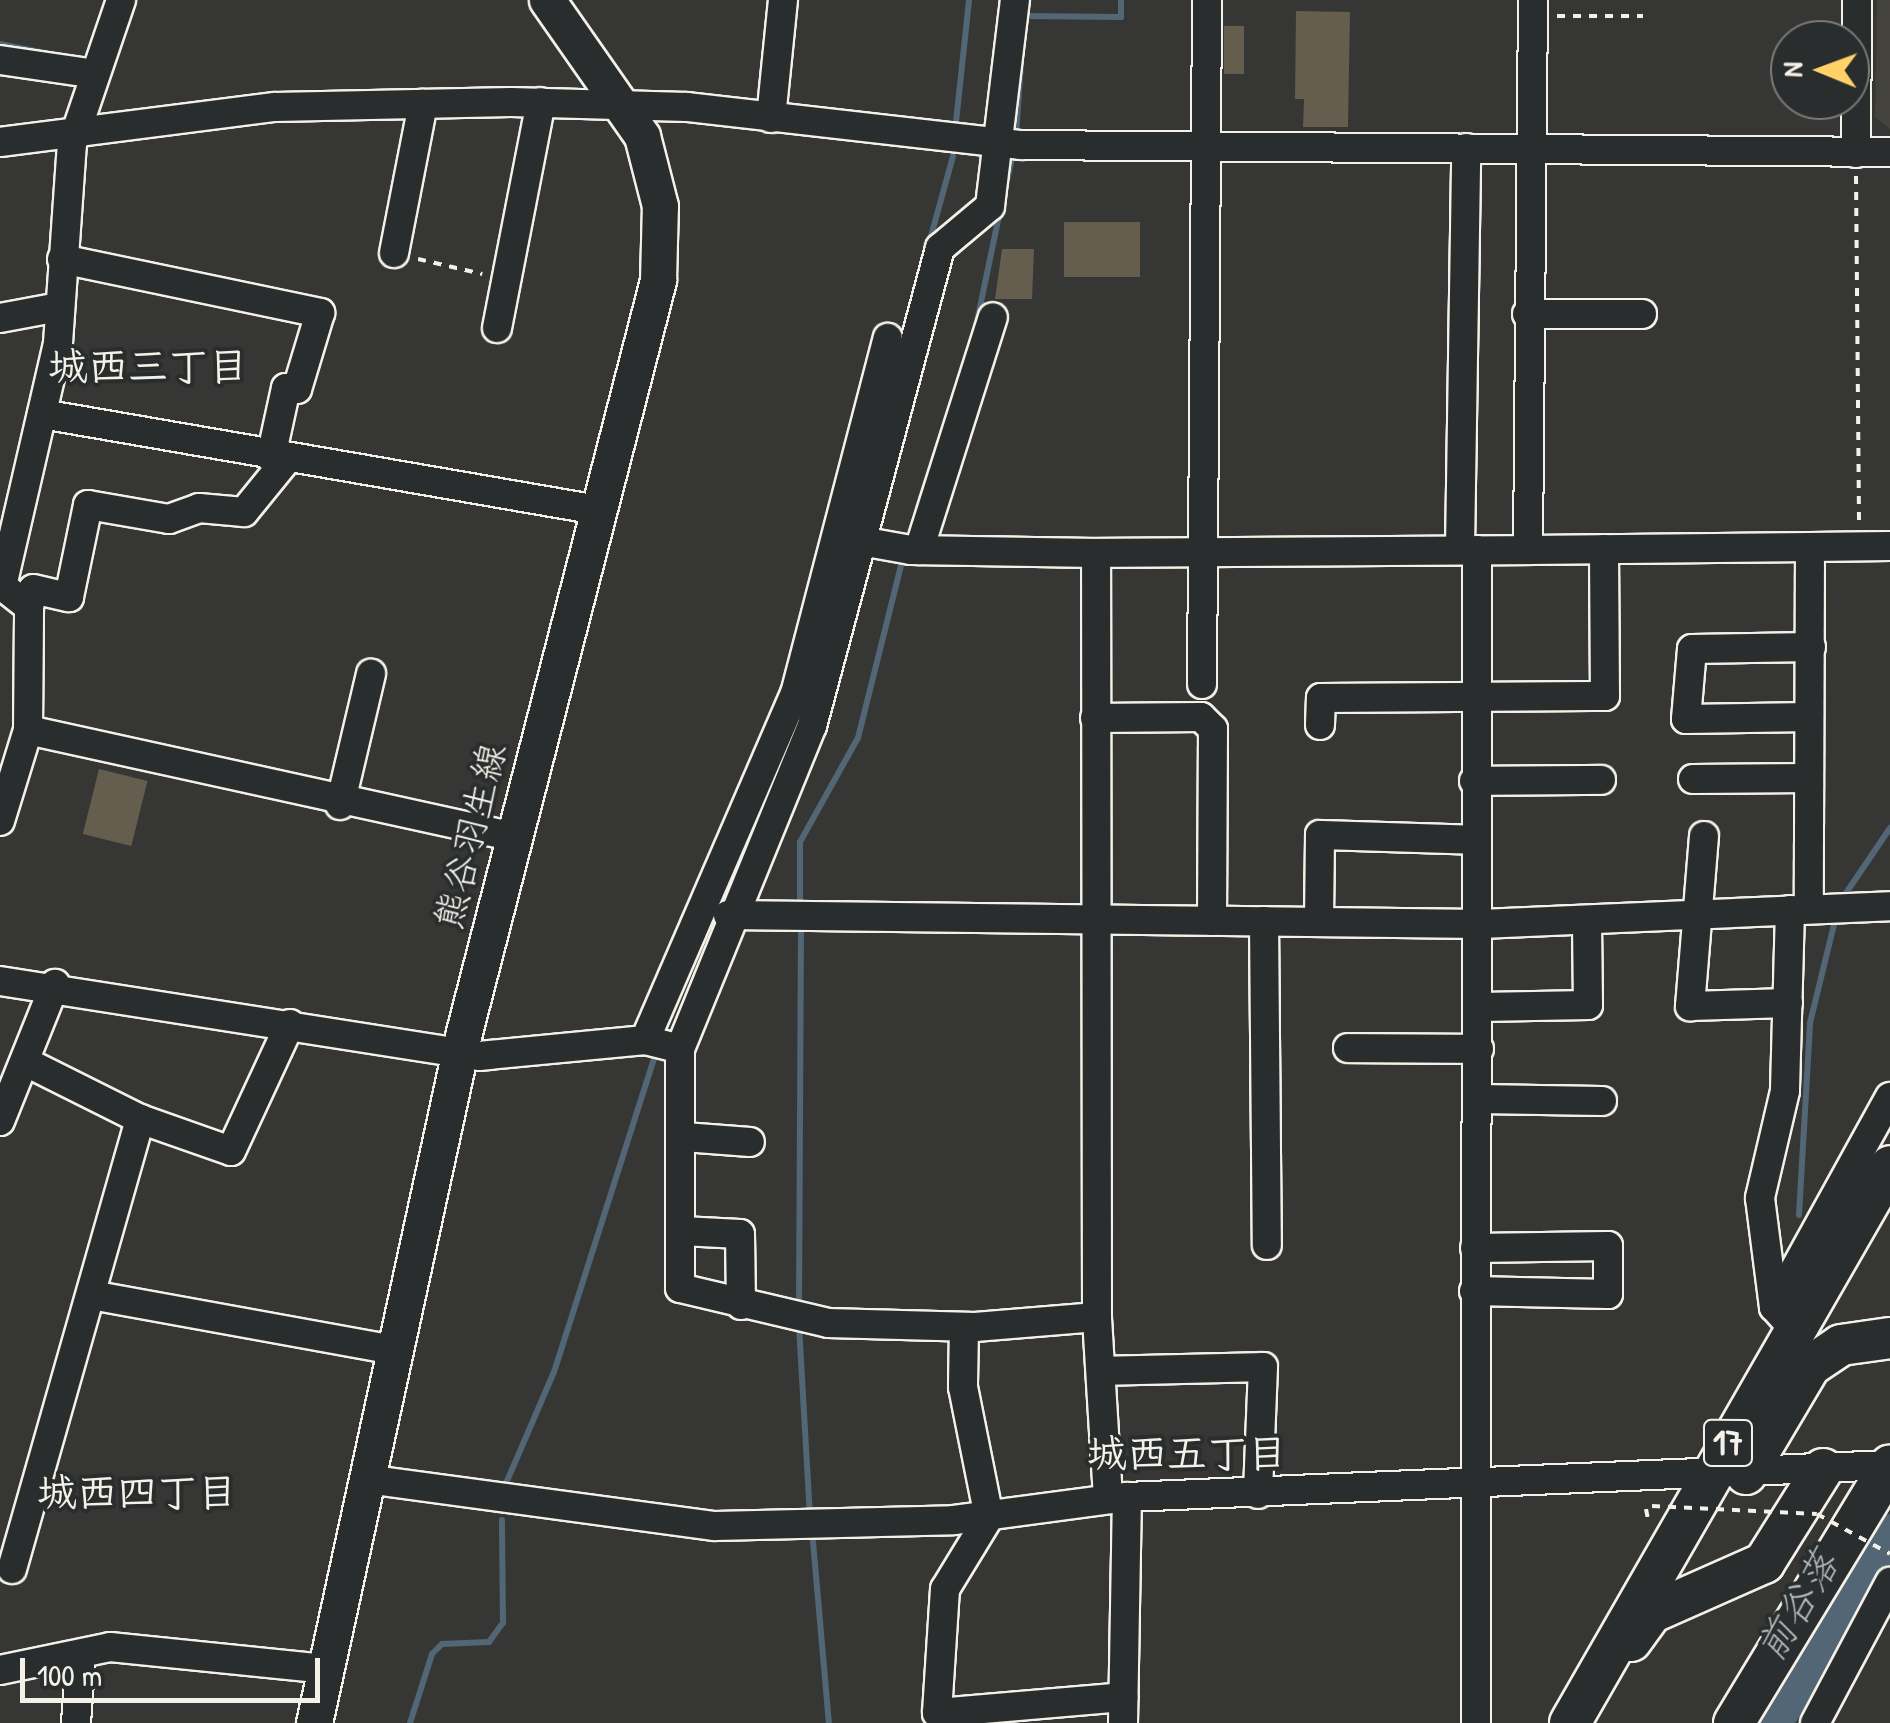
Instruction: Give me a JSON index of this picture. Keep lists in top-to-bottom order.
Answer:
{
  "streets": {
    "highway": ["17"],
    "main road": ["熊谷羽生線"]
  },
  "districts": ["城西三丁目", "城西五丁目", "城西四丁目"],
  "water": ["前谷落"],
  "scale_bar": "100 m",
  "north": "left"
}
